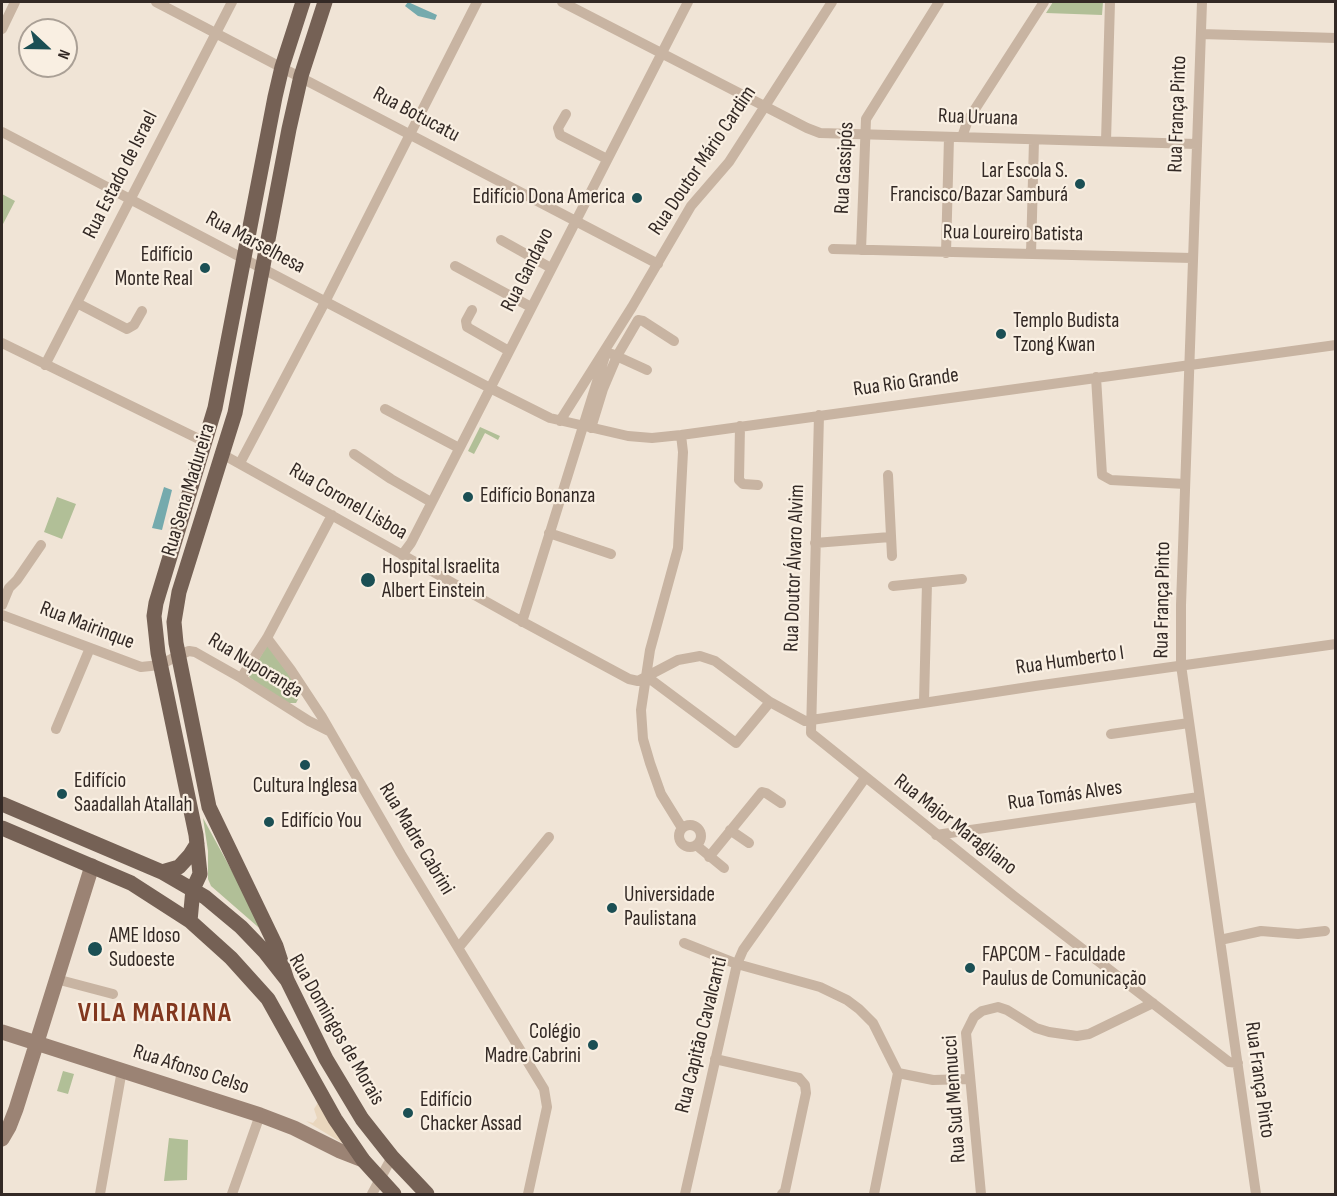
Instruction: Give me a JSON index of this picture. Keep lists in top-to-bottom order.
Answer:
{
  "streets": {
    "main road": ["Rua Sena Madureira", "Rua Domingos de Morais"],
    "street": [
      "Rua França Pinto",
      "Rua Botucatu",
      "Rua Uruana",
      "Rua Doutor Mário Cardim",
      "Rua Gassipós",
      "Rua Estado de Israel",
      "Rua Loureiro Batista",
      "Rua Marselhesa",
      "Rua Gandavo",
      "Rua Rio Grande",
      "Rua Coronel Lisboa",
      "Rua Doutor Álvaro Alvim",
      "Rua Mairinque",
      "Rua Humberto I",
      "Rua Nuporanga",
      "Rua Tomás Alves",
      "Rua Major Maragliano",
      "Rua Madre Cabrini",
      "Rua Capitão Cavalcanti",
      "Rua Afonso Celso",
      "Rua Sud Mennucci"
    ]
  },
  "crossings": [
    ["Rua França Pinto", "Rua Uruana"],
    ["Rua França Pinto", "Rua Loureiro Batista"],
    ["Rua França Pinto", "Rua Rio Grande"],
    ["Rua França Pinto", "Rua Humberto I"],
    ["Rua França Pinto", "Rua Tomás Alves"],
    ["Rua França Pinto", "Rua Major Maragliano"],
    ["Rua Botucatu", "Rua Doutor Mário Cardim"],
    ["Rua Botucatu", "Rua Estado de Israel"],
    ["Rua Botucatu", "Rua Gandavo"],
    ["Rua Botucatu", "Rua Sena Madureira"],
    ["Rua Uruana", "Rua Doutor Mário Cardim"],
    ["Rua Uruana", "Rua Gassipós"],
    ["Rua Uruana", "Rua Gandavo"],
    ["Rua Doutor Mário Cardim", "Rua Rio Grande"],
    ["Rua Doutor Mário Cardim", "Rua Coronel Lisboa"],
    ["Rua Gassipós", "Rua Loureiro Batista"],
    ["Rua Estado de Israel", "Rua Marselhesa"],
    ["Rua Marselhesa", "Rua Gandavo"],
    ["Rua Marselhesa", "Rua Rio Grande"],
    ["Rua Marselhesa", "Rua Sena Madureira"],
    ["Rua Gandavo", "Rua Rio Grande"],
    ["Rua Gandavo", "Rua Coronel Lisboa"],
    ["Rua Rio Grande", "Rua Doutor Álvaro Alvim"],
    ["Rua Sena Madureira", "Rua Coronel Lisboa"],
    ["Rua Sena Madureira", "Rua Mairinque"],
    ["Rua Sena Madureira", "Rua Nuporanga"],
    ["Rua Sena Madureira", "Rua Domingos de Morais"],
    ["Rua Doutor Álvaro Alvim", "Rua Humberto I"],
    ["Rua Doutor Álvaro Alvim", "Rua Major Maragliano"],
    ["Rua Mairinque", "Rua Nuporanga"],
    ["Rua Humberto I", "Rua Major Maragliano"],
    ["Rua Nuporanga", "Rua Madre Cabrini"],
    ["Rua Tomás Alves", "Rua Major Maragliano"],
    ["Rua Major Maragliano", "Rua Capitão Cavalcanti"],
    ["Rua Major Maragliano", "Rua Sud Mennucci"],
    ["Rua Domingos de Morais", "Rua Afonso Celso"]
  ],
  "districts": ["VILA MARIANA"],
  "places": [
    "Lar Escola S. Francisco/Bazar Samburá",
    "Edifício Dona America",
    "Edifício Monte Real",
    "Templo Budista Tzong Kwan",
    "Edifício Bonanza",
    "Hospital Israelita Albert Einstein",
    "Cultura Inglesa",
    "Edifício Saadallah Atallah",
    "Edifício You",
    "Universidade Paulistana",
    "AME Idoso Sudoeste",
    "FAPCOM - Faculdade Paulus de Comunicação",
    "Colégio Madre Cabrini",
    "Edifício Chacker Assad"
  ],
  "north": "right"
}
